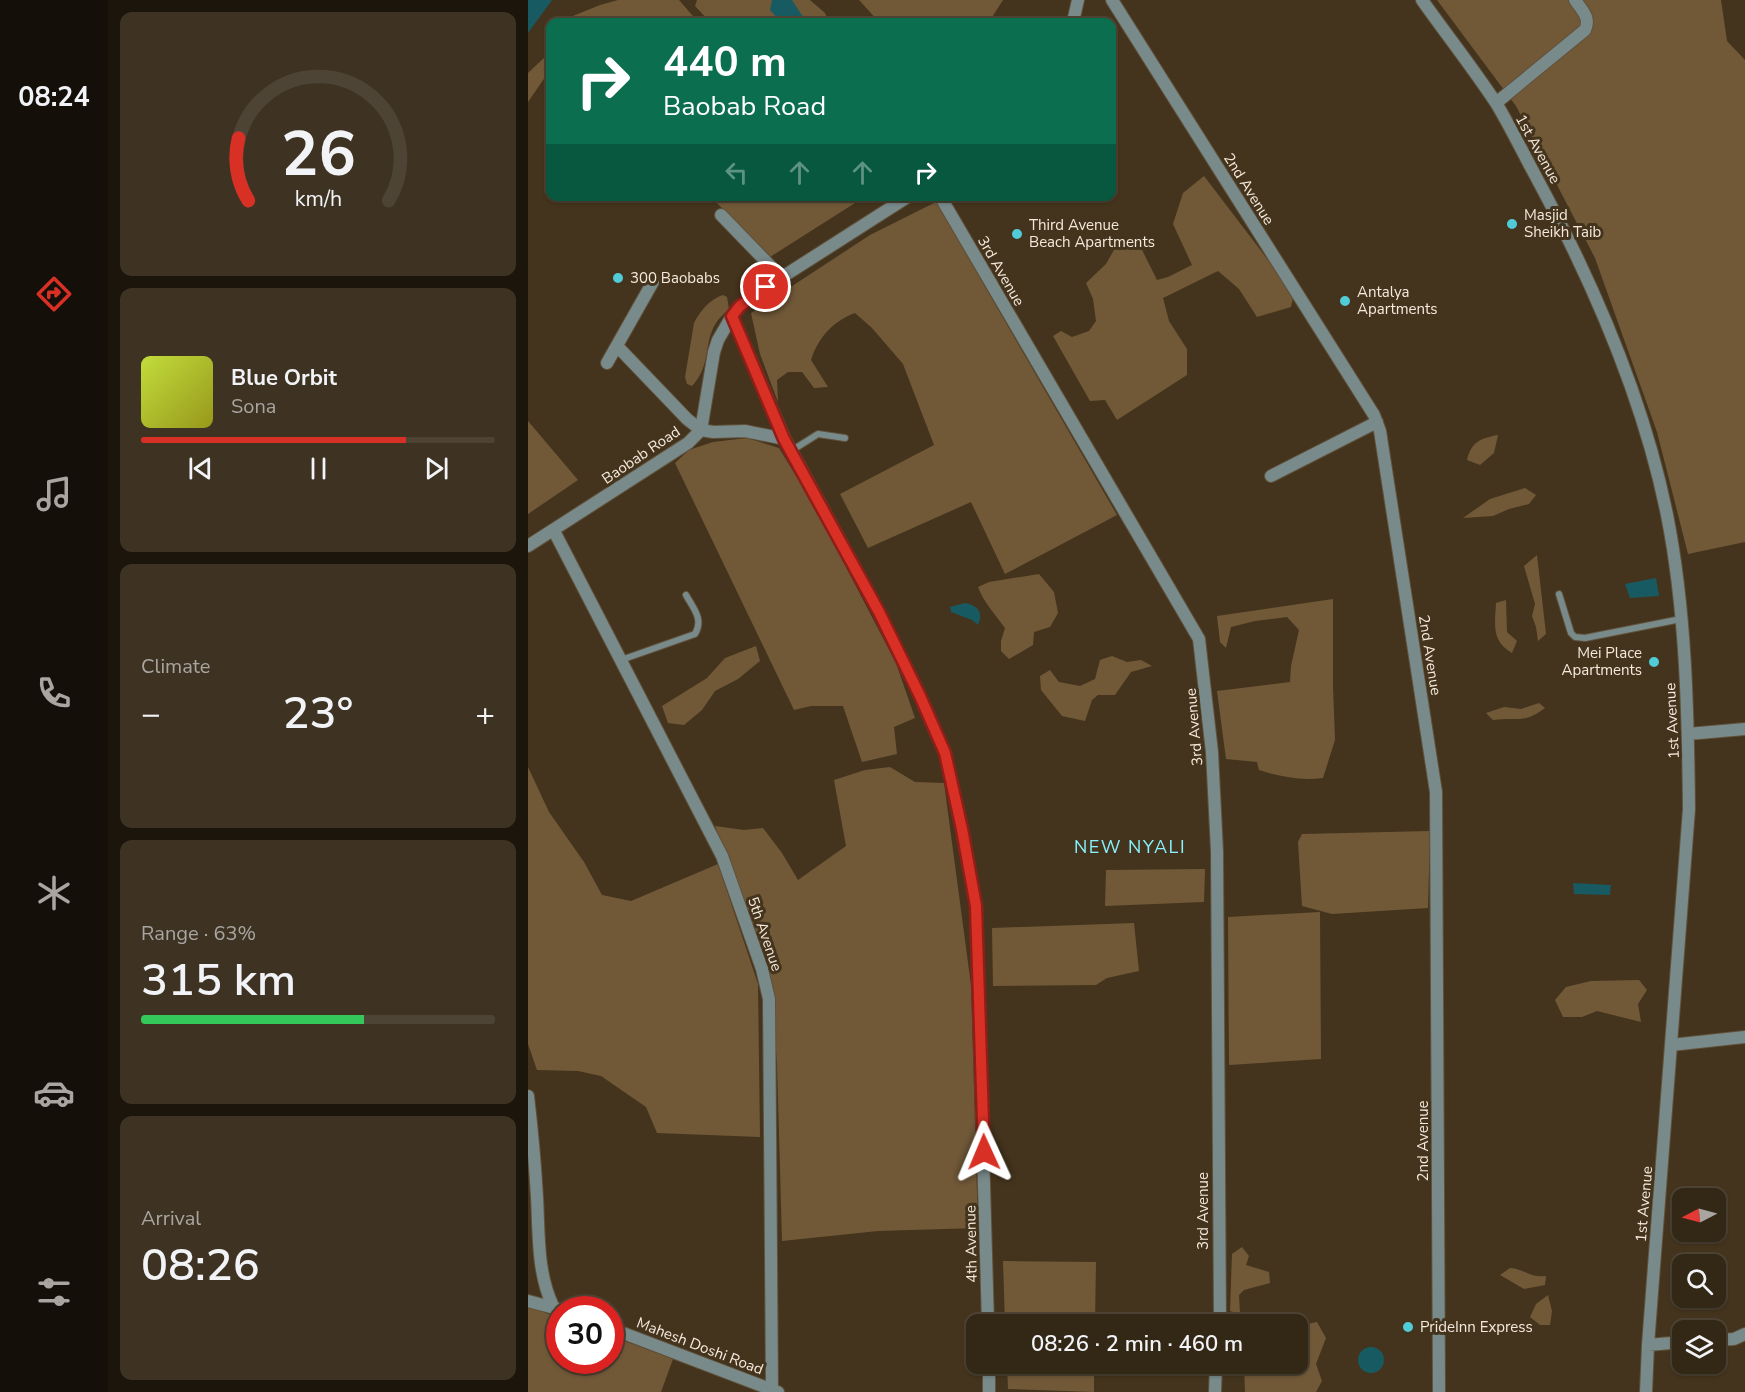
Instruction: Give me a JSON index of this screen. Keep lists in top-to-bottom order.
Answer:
{
  "streets": {
    "street": [
      "1st Avenue",
      "2nd Avenue",
      "3rd Avenue",
      "Baobab Road",
      "5th Avenue",
      "4th Avenue",
      "Mahesh Doshi Road"
    ]
  },
  "crossings": [
    ["Baobab Road", "5th Avenue"],
    ["Baobab Road", "4th Avenue"],
    ["5th Avenue", "Mahesh Doshi Road"]
  ],
  "districts": ["NEW NYALI"],
  "places": [
    "Masjid Sheikh Taib",
    "Third Avenue Beach Apartments",
    "300 Baobabs",
    "Antalya Apartments",
    "Mei Place Apartments",
    "PrideInn Express"
  ],
  "north": "left",
  "page": {
    "tabs": "08:24",
    "turn": ["440 m", "Baobab Road"],
    "song": ["Blue Orbit", "Sona"],
    "tile": [
      "Climate",
      ["Range · 63%", "315 km"],
      ["Arrival", "08:26"]
    ],
    "heat": ["−", "23°", "+"],
    "limit": "30",
    "trip": "08:26 · 2 min · 460 m",
    "gauge": ["26", "km/h"]
  }
}
